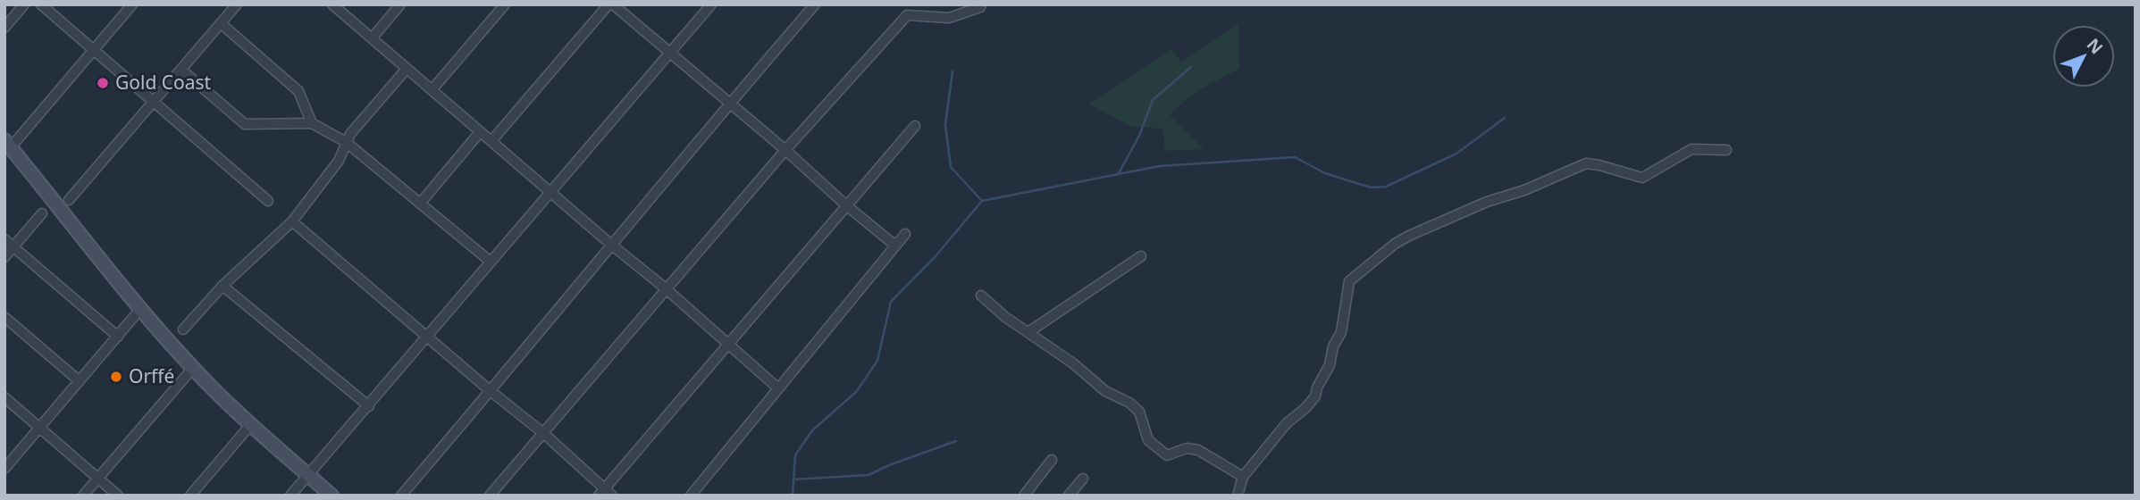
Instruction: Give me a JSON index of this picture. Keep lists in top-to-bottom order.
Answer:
{
  "places": ["Gold Coast", "Orffé"],
  "north": "top right"
}
